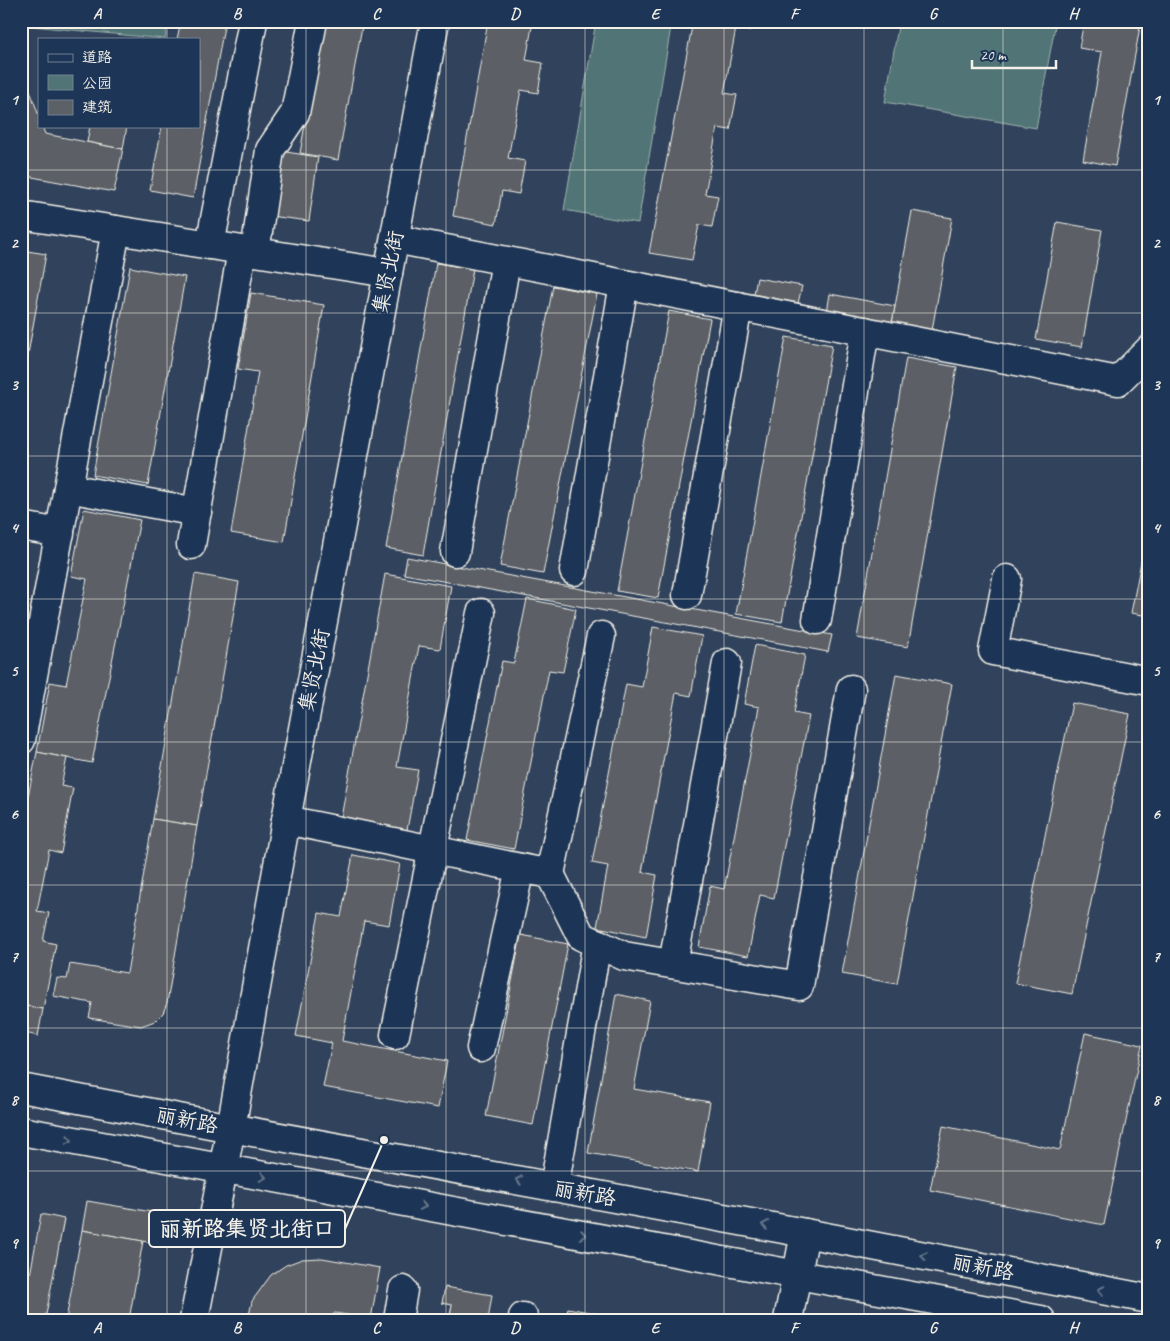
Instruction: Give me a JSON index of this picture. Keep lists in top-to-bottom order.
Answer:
{
  "streets": {
    "main road": ["集贤北街", "丽新路"]
  },
  "crossings": [
    ["集贤北街", "丽新路"]
  ],
  "places": ["丽新路集贤北街口"],
  "legend": ["道路", "公园", "建筑"],
  "scale_bar": "20 m",
  "grid": {
    "columns": [
      "A",
      "B",
      "C",
      "D",
      "E",
      "F",
      "G",
      "H"
    ],
    "rows": [
      "1",
      "2",
      "3",
      "4",
      "5",
      "6",
      "7",
      "8",
      "9"
    ]
  }
}
